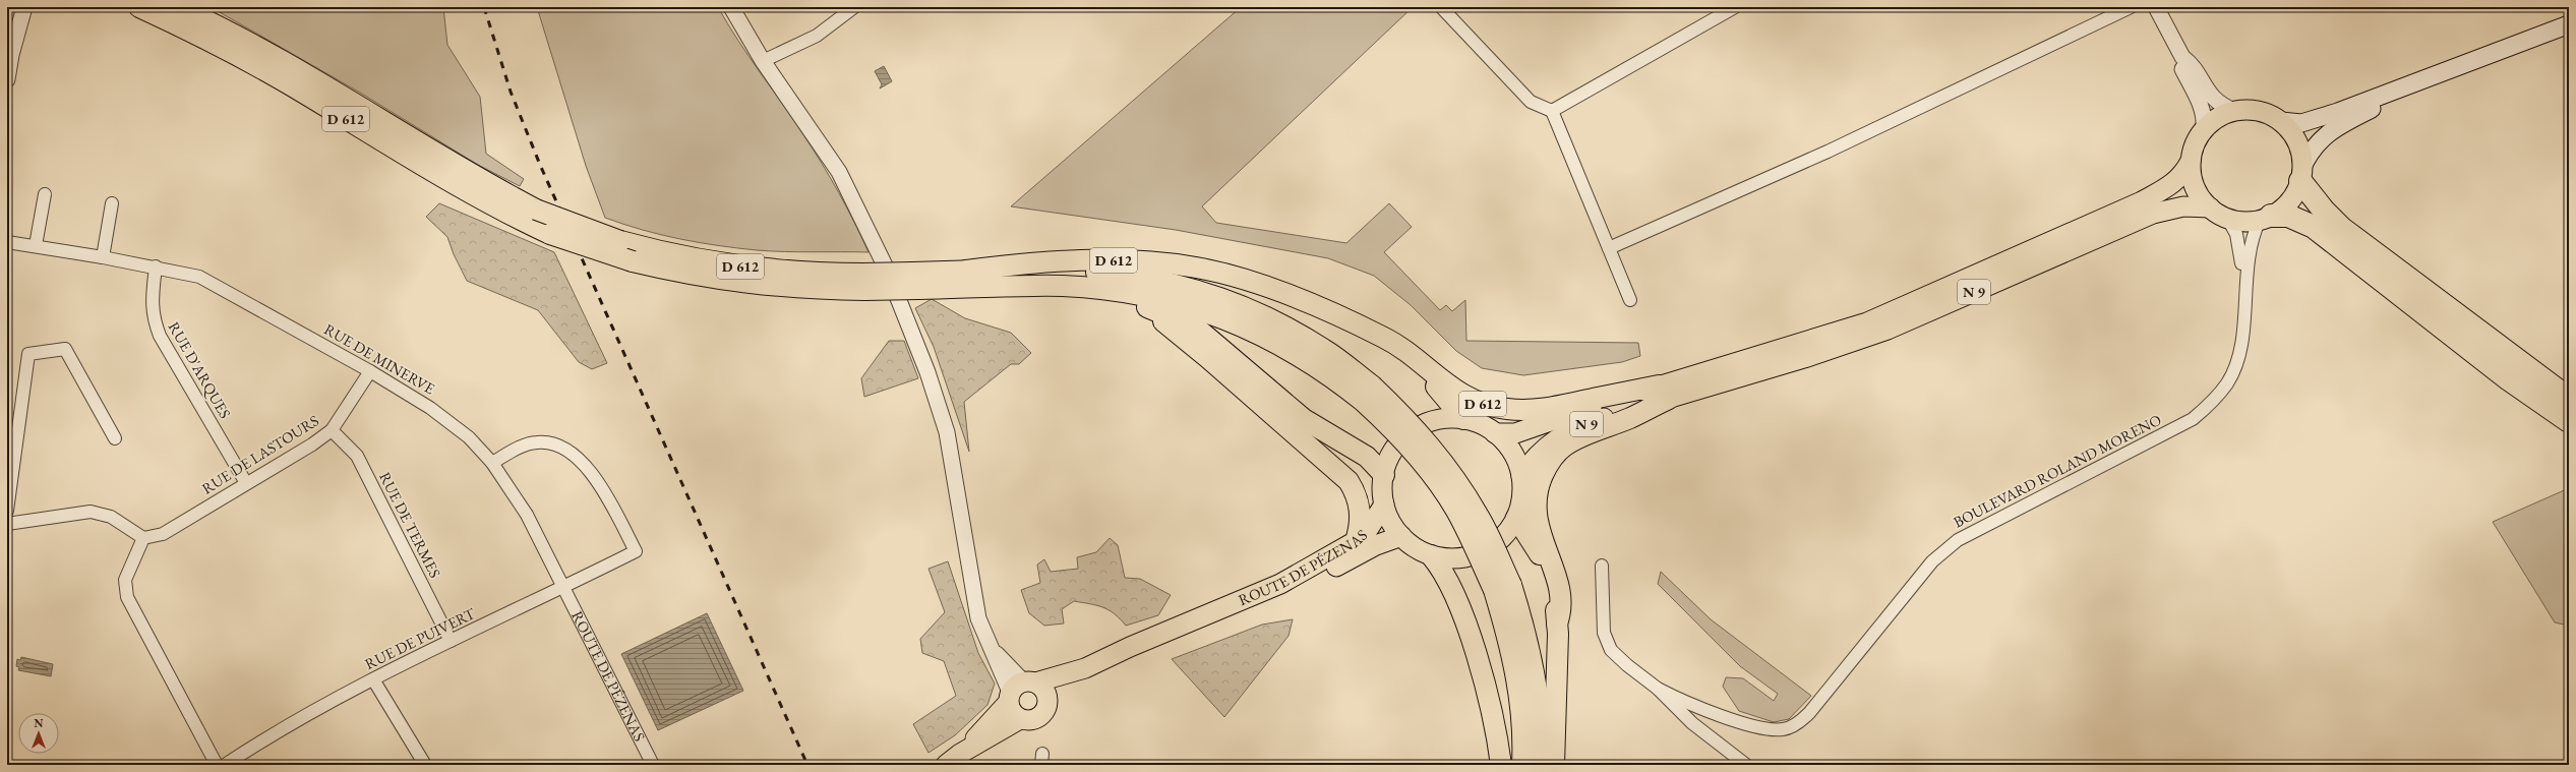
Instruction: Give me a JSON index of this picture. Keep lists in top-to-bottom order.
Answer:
{
  "streets": {
    "highway": ["D 612"],
    "main road": ["N 9", "ROUTE DE PÉZENAS"],
    "street": [
      "RUE DE MINERVE",
      "RUE D'ARQUES",
      "RUE DE LASTOURS",
      "BOULEVARD ROLAND MORENO",
      "RUE DE TERMES",
      "RUE DE PUIVERT"
    ]
  },
  "crossings": [
    ["D 612", "N 9"],
    ["D 612", "ROUTE DE PÉZENAS"],
    ["N 9", "BOULEVARD ROLAND MORENO"],
    ["N 9", "ROUTE DE PÉZENAS"],
    ["RUE DE MINERVE", "RUE D'ARQUES"],
    ["RUE DE MINERVE", "RUE DE LASTOURS"],
    ["RUE DE MINERVE", "ROUTE DE PÉZENAS"],
    ["RUE DE MINERVE", "RUE DE PUIVERT"],
    ["RUE D'ARQUES", "RUE DE LASTOURS"],
    ["RUE DE LASTOURS", "RUE DE TERMES"],
    ["RUE DE TERMES", "RUE DE PUIVERT"],
    ["ROUTE DE PÉZENAS", "RUE DE PUIVERT"]
  ],
  "north": "top"
}
